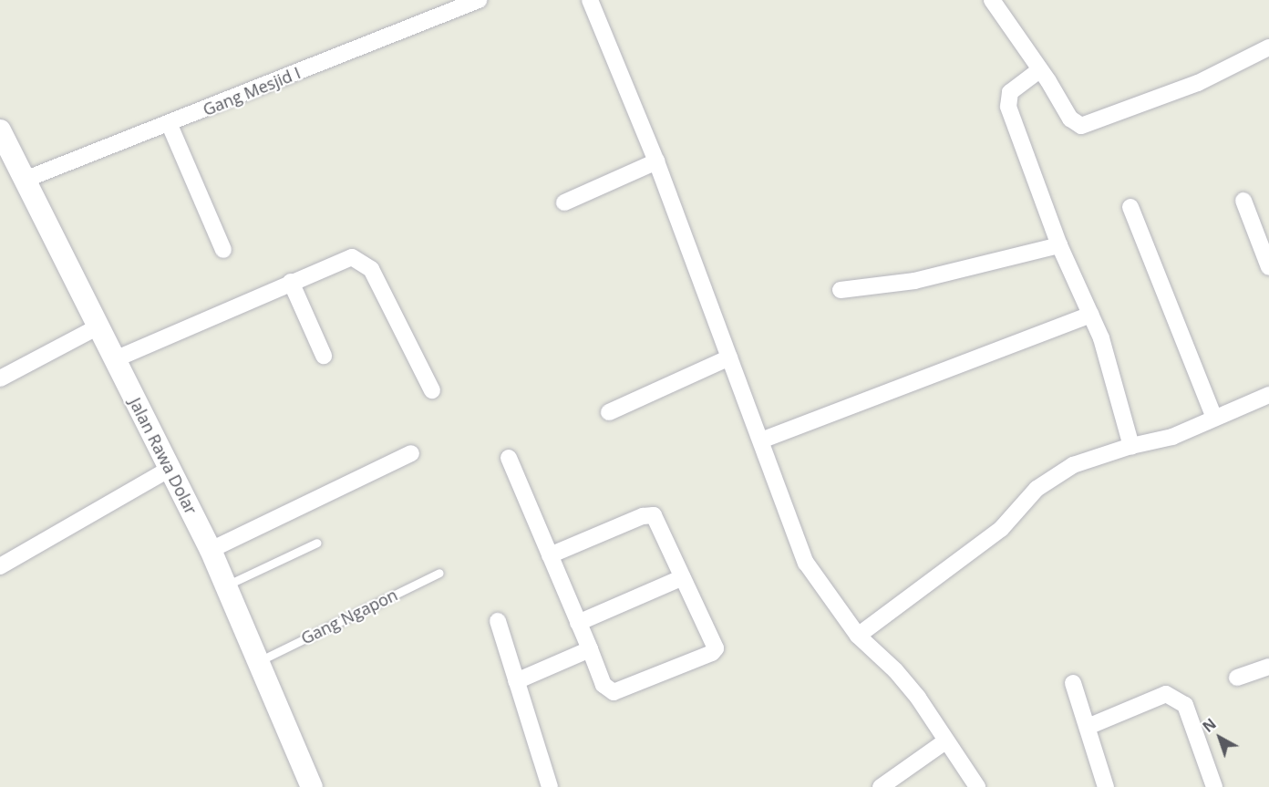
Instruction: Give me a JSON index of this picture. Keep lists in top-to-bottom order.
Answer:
{
  "streets": {
    "street": ["Gang Mesjid I", "Jalan Rawa Dolar"],
    "lane": ["Gang Ngapon"]
  },
  "crossings": [
    ["Gang Mesjid I", "Jalan Rawa Dolar"],
    ["Jalan Rawa Dolar", "Gang Ngapon"]
  ],
  "north": "top left"
}
